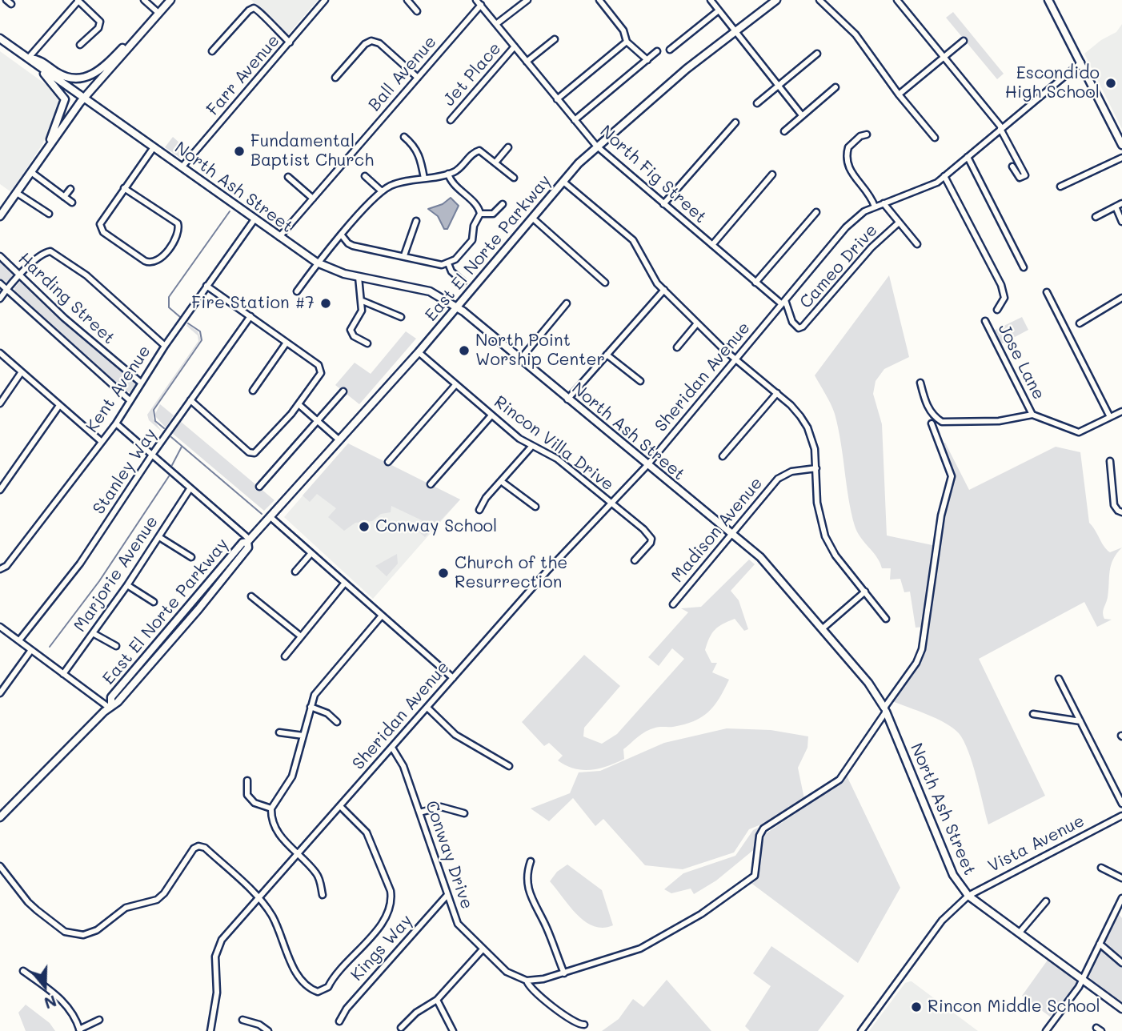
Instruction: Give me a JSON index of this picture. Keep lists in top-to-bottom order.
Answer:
{
  "streets": {
    "main road": ["North Ash Street", "East El Norte Parkway"],
    "street": [
      "Ball Avenue",
      "Jet Place",
      "Farr Avenue",
      "North Fig Street",
      "Cameo Drive",
      "Harding Street",
      "Jose Lane",
      "Sheridan Avenue",
      "Kent Avenue",
      "Rincon Villa Drive",
      "Stanley Way",
      "Madison Avenue",
      "Marjorie Avenue",
      "Vista Avenue",
      "Conway Drive",
      "Kings Way"
    ]
  },
  "crossings": [
    ["Ball Avenue", "North Fig Street"],
    ["Ball Avenue", "North Ash Street"],
    ["Jet Place", "North Fig Street"],
    ["Farr Avenue", "North Ash Street"],
    ["North Fig Street", "East El Norte Parkway"],
    ["North Fig Street", "Cameo Drive"],
    ["North Fig Street", "Sheridan Avenue"],
    ["North Ash Street", "East El Norte Parkway"],
    ["North Ash Street", "Sheridan Avenue"],
    ["North Ash Street", "Kent Avenue"],
    ["North Ash Street", "Madison Avenue"],
    ["North Ash Street", "Vista Avenue"],
    ["East El Norte Parkway", "Rincon Villa Drive"],
    ["Cameo Drive", "Sheridan Avenue"],
    ["Harding Street", "Kent Avenue"],
    ["Sheridan Avenue", "Rincon Villa Drive"],
    ["Sheridan Avenue", "Conway Drive"],
    ["Conway Drive", "Kings Way"]
  ],
  "places": [
    "Escondido High School",
    "Fundamental Baptist Church",
    "Fire Station #7",
    "North Point Worship Center",
    "Conway School",
    "Church of the Resurrection",
    "Rincon Middle School"
  ],
  "north": "bottom"
}
